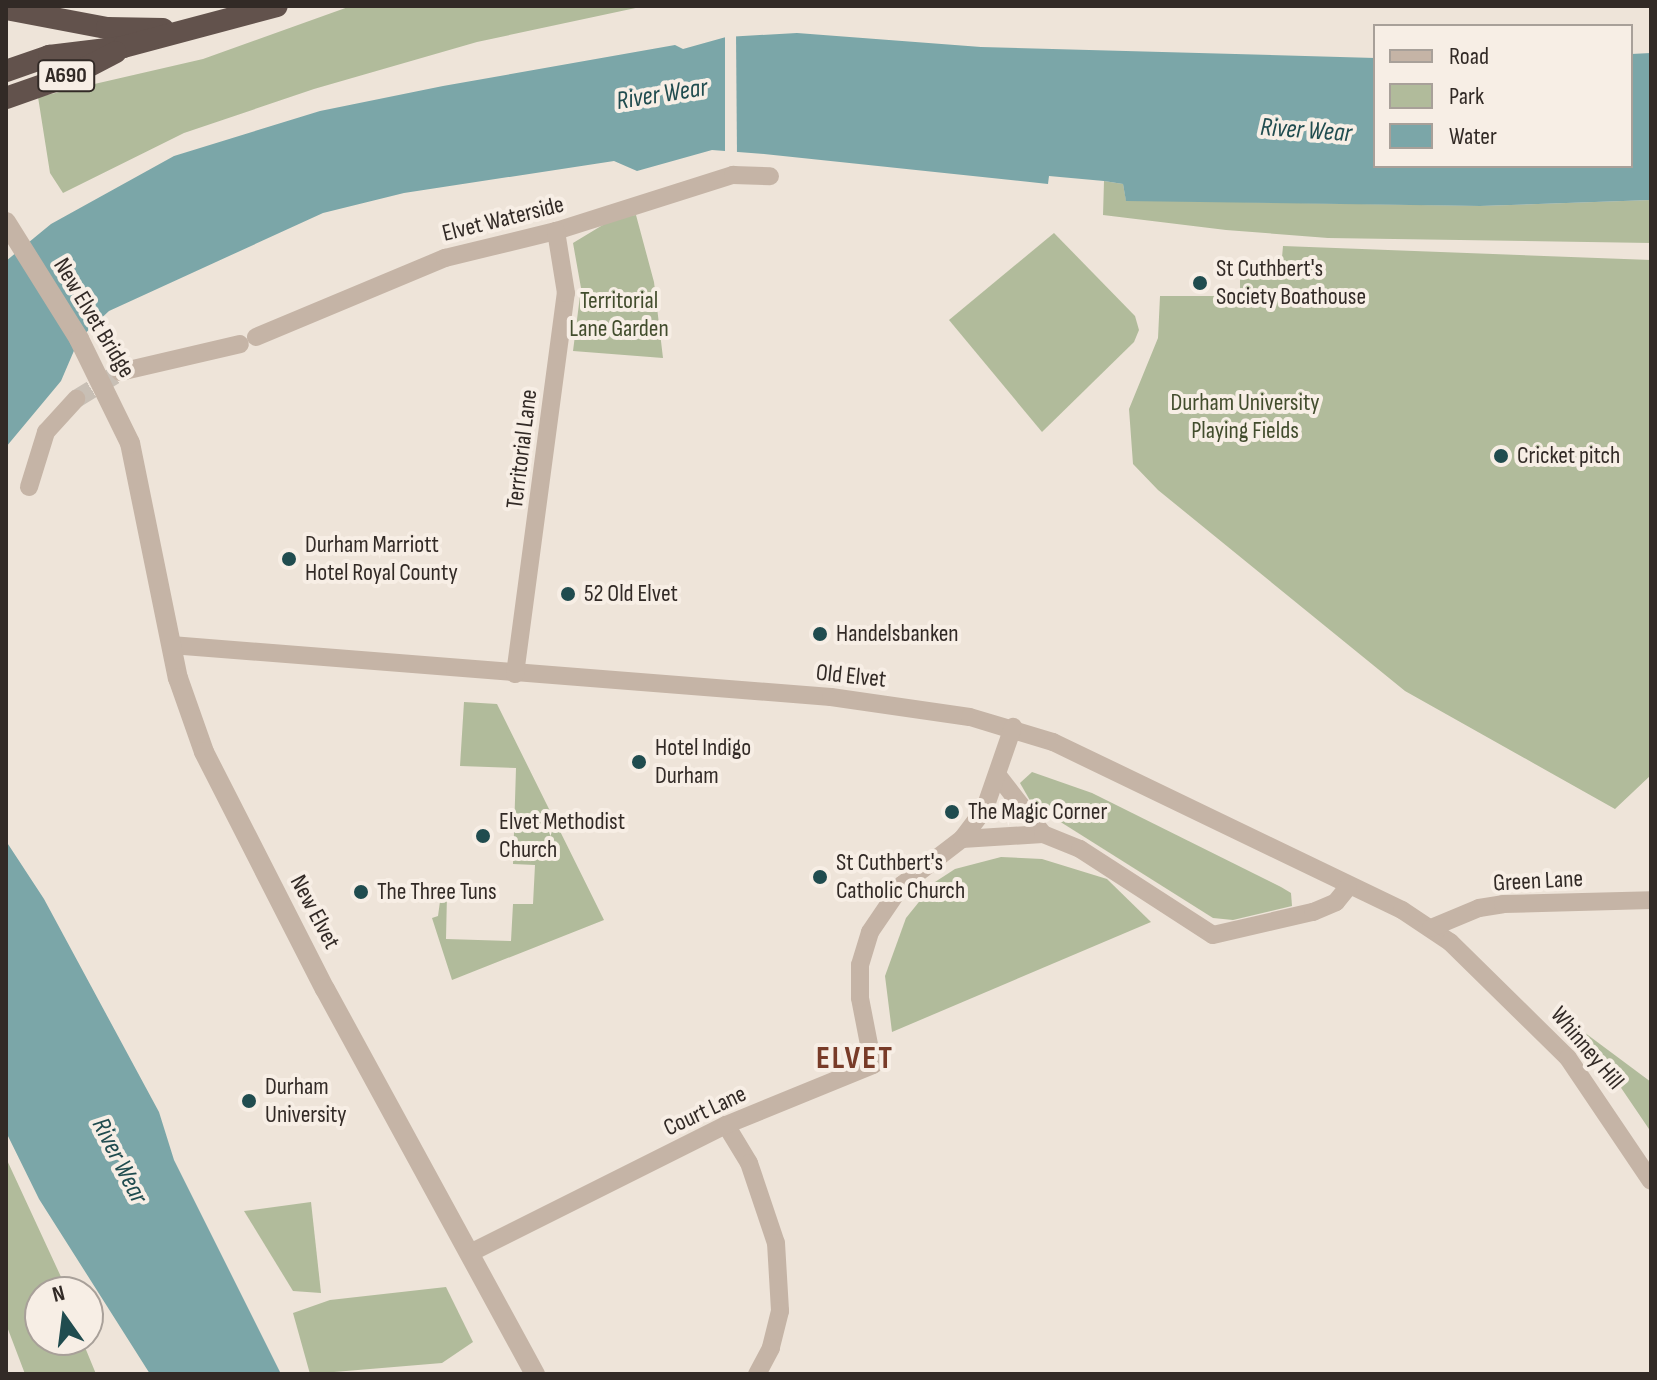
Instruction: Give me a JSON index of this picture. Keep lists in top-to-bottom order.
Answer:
{
  "streets": {
    "highway": ["A690"],
    "street": [
      "Elvet Waterside",
      "New Elvet Bridge",
      "Territorial Lane",
      "Old Elvet",
      "Green Lane",
      "New Elvet",
      "Whinney Hill",
      "Court Lane"
    ]
  },
  "crossings": [
    ["Elvet Waterside", "Territorial Lane"],
    ["New Elvet Bridge", "New Elvet"],
    ["Territorial Lane", "Old Elvet"],
    ["Old Elvet", "Green Lane"],
    ["Old Elvet", "New Elvet"],
    ["Old Elvet", "Whinney Hill"],
    ["New Elvet", "Court Lane"]
  ],
  "districts": ["ELVET"],
  "water": ["River Wear"],
  "parks": ["Territorial Lane Garden", "Durham University Playing Fields"],
  "places": [
    "St Cuthbert's Society Boathouse",
    "Cricket pitch",
    "Durham Marriott Hotel Royal County",
    "52 Old Elvet",
    "Handelsbanken",
    "Hotel Indigo Durham",
    "The Magic Corner",
    "Elvet Methodist Church",
    "St Cuthbert's Catholic Church",
    "The Three Tuns",
    "Durham University"
  ],
  "legend": ["Road", "Park", "Water"],
  "north": "top"
}
